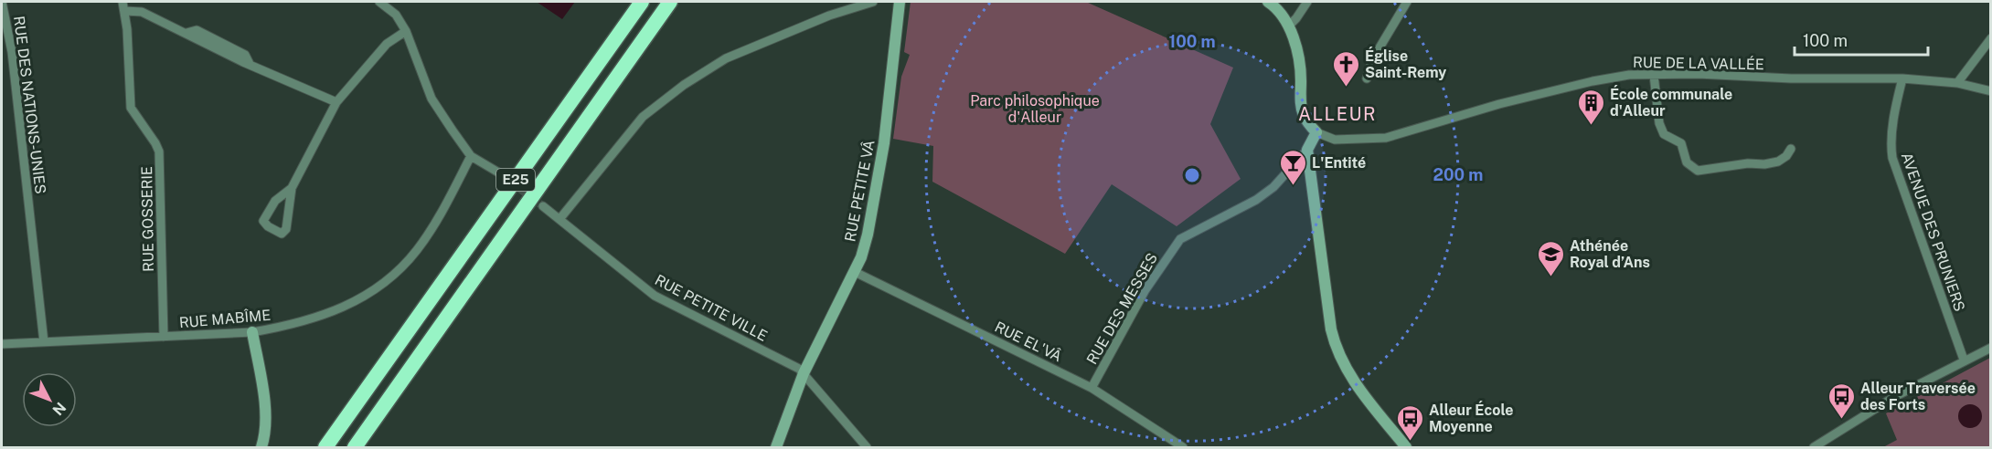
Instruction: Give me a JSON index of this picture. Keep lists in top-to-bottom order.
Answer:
{
  "streets": {
    "highway": ["E25"],
    "street": [
      "RUE DE LA VALLÉE",
      "RUE DES NATIONS-UNIES",
      "RUE PETITE VÂ",
      "RUE GOSSERIE",
      "AVENUE DES PRUNIERS",
      "RUE PETITE VILLE",
      "RUE DES MESSES",
      "RUE MABÎME",
      "RUE EL'VÂ"
    ]
  },
  "crossings": [
    ["RUE DE LA VALLÉE", "AVENUE DES PRUNIERS"],
    ["RUE DES NATIONS-UNIES", "RUE MABÎME"],
    ["RUE PETITE VÂ", "RUE PETITE VILLE"],
    ["RUE PETITE VÂ", "RUE EL'VÂ"],
    ["RUE GOSSERIE", "RUE MABÎME"],
    ["RUE DES MESSES", "RUE EL'VÂ"]
  ],
  "districts": ["ALLEUR"],
  "parks": ["Parc philosophique d'Alleur"],
  "places": {
    "church": ["Église Saint-Remy"],
    "building": ["École communale d'Alleur"],
    "bar": ["L'Entité"],
    "school or university": ["Athénée Royal d’Ans"],
    "bus stop": ["Alleur Traversée des Forts", "Alleur École Moyenne"]
  },
  "scale_bar": "100 m",
  "north": "bottom right",
  "rings": ["100 m", "200 m"]
}
